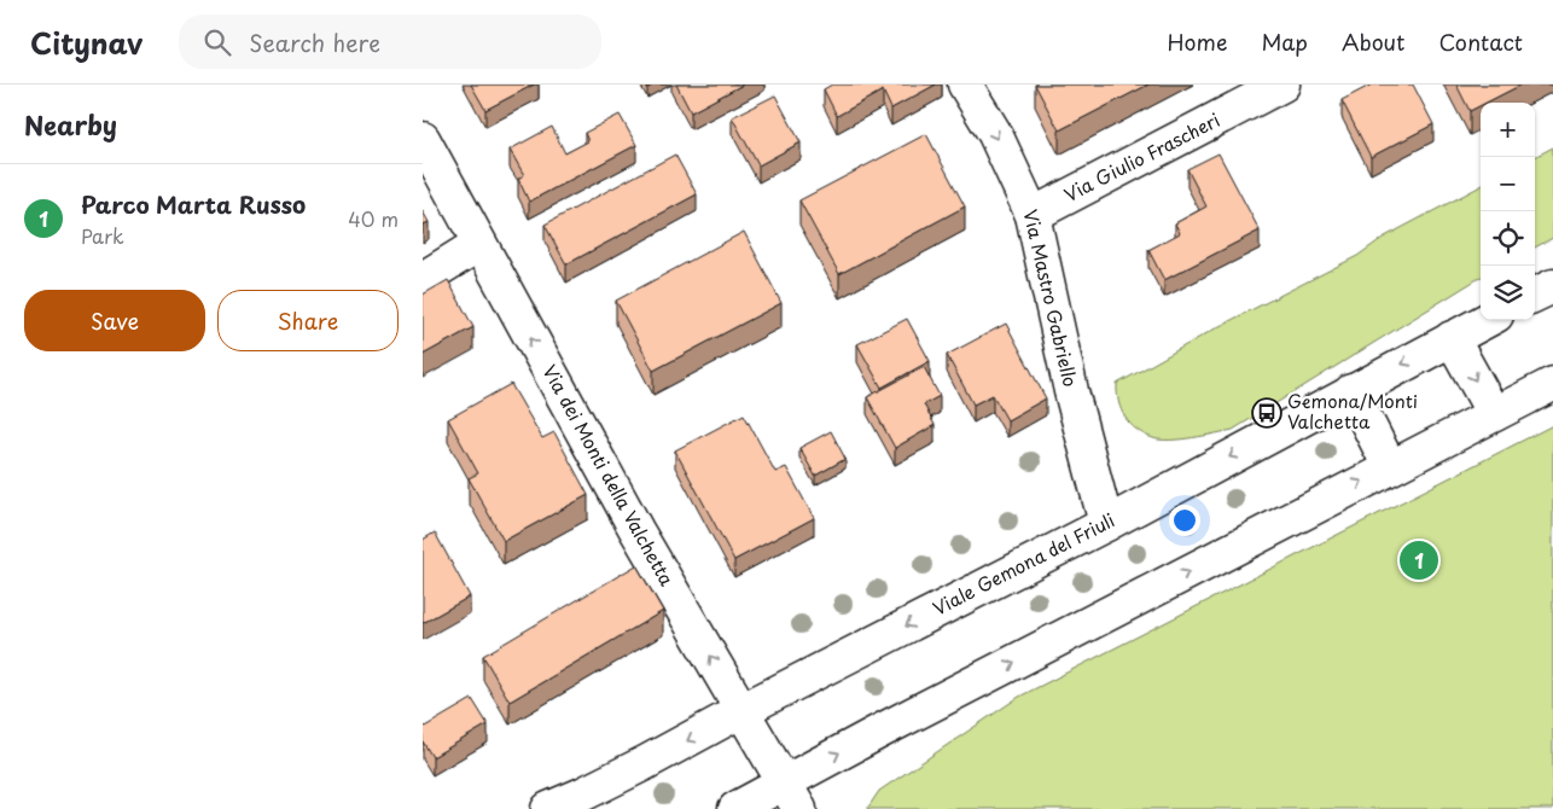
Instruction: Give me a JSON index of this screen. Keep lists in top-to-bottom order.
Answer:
{
  "streets": {
    "street": [
      "Via Giulio Frascheri",
      "Via Mastro Gabriello",
      "Via dei Monti della Valchetta",
      "Viale Gemona del Friuli"
    ]
  },
  "crossings": [
    ["Via Giulio Frascheri", "Via Mastro Gabriello"],
    ["Via Mastro Gabriello", "Viale Gemona del Friuli"],
    ["Via dei Monti della Valchetta", "Viale Gemona del Friuli"]
  ],
  "one_way": ["Via dei Monti della Valchetta"],
  "places": {
    "bus stop": ["Gemona/Monti Valchetta"]
  },
  "page": {
    "header": "Citynav",
    "search": "Search here",
    "nav": [
      "Home",
      "Map",
      "About",
      "Contact"
    ],
    "heading": "Nearby",
    "map_buttons": ["+", "−"],
    "list": [
      {
        "mark": "1",
        "name": "Parco Marta Russo",
        "note": "Park",
        "value": "40 m"
      }
    ],
    "buttons": ["Save", "Share"],
    "pins": "1"
  }
}
